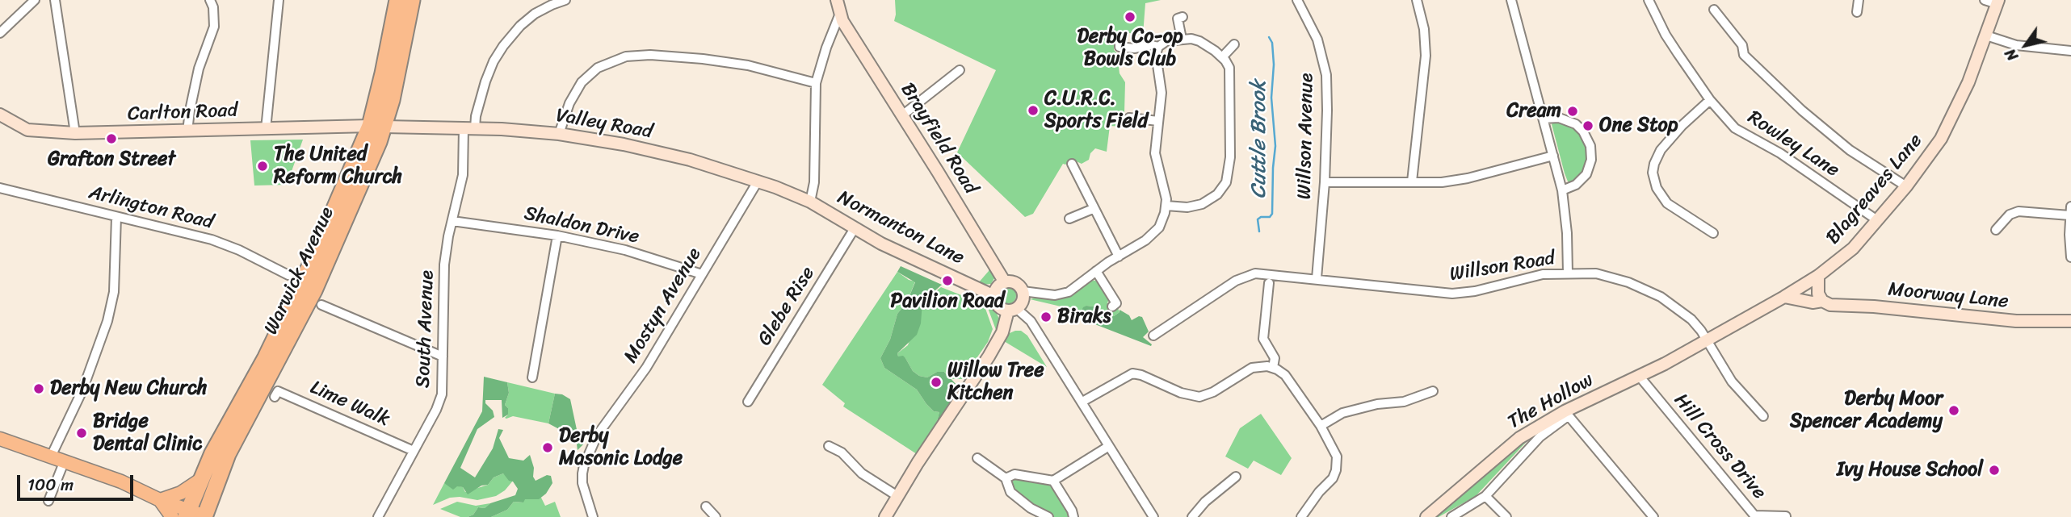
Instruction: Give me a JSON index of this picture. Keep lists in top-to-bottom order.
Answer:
{
  "streets": {
    "highway": ["Warwick Avenue"],
    "street": [
      "Carlton Road",
      "Valley Road",
      "Willson Avenue",
      "Brayfield Road",
      "Rowley Lane",
      "Blagreaves Lane",
      "Arlington Road",
      "Shaldon Drive",
      "Normanton Lane",
      "Willson Road",
      "Moorway Lane",
      "Mostyn Avenue",
      "Glebe Rise",
      "South Avenue",
      "The Hollow",
      "Lime Walk",
      "Hill Cross Drive"
    ]
  },
  "crossings": [
    ["Carlton Road", "Valley Road"],
    ["Carlton Road", "Warwick Avenue"],
    ["Valley Road", "Normanton Lane"],
    ["Valley Road", "Warwick Avenue"],
    ["Valley Road", "Mostyn Avenue"],
    ["Valley Road", "South Avenue"],
    ["Willson Avenue", "Willson Road"],
    ["Brayfield Road", "Normanton Lane"],
    ["Rowley Lane", "Blagreaves Lane"],
    ["Blagreaves Lane", "Willson Road"],
    ["Blagreaves Lane", "Moorway Lane"],
    ["Blagreaves Lane", "The Hollow"],
    ["Shaldon Drive", "Mostyn Avenue"],
    ["Shaldon Drive", "South Avenue"],
    ["Normanton Lane", "Glebe Rise"],
    ["Willson Road", "The Hollow"],
    ["South Avenue", "Lime Walk"],
    ["The Hollow", "Hill Cross Drive"]
  ],
  "water": ["Cuttle Brook"],
  "places": [
    "Derby Co-op Bowls Club",
    "C.U.R.C. Sports Field",
    "Cream",
    "One Stop",
    "Grafton Street",
    "The United Reform Church",
    "Pavilion Road",
    "Biraks",
    "Willow Tree Kitchen",
    "Derby New Church",
    "Derby Moor Spencer Academy",
    "Bridge Dental Clinic",
    "Derby Masonic Lodge",
    "Ivy House School"
  ],
  "scale_bar": "100 m",
  "north": "bottom left"
}
